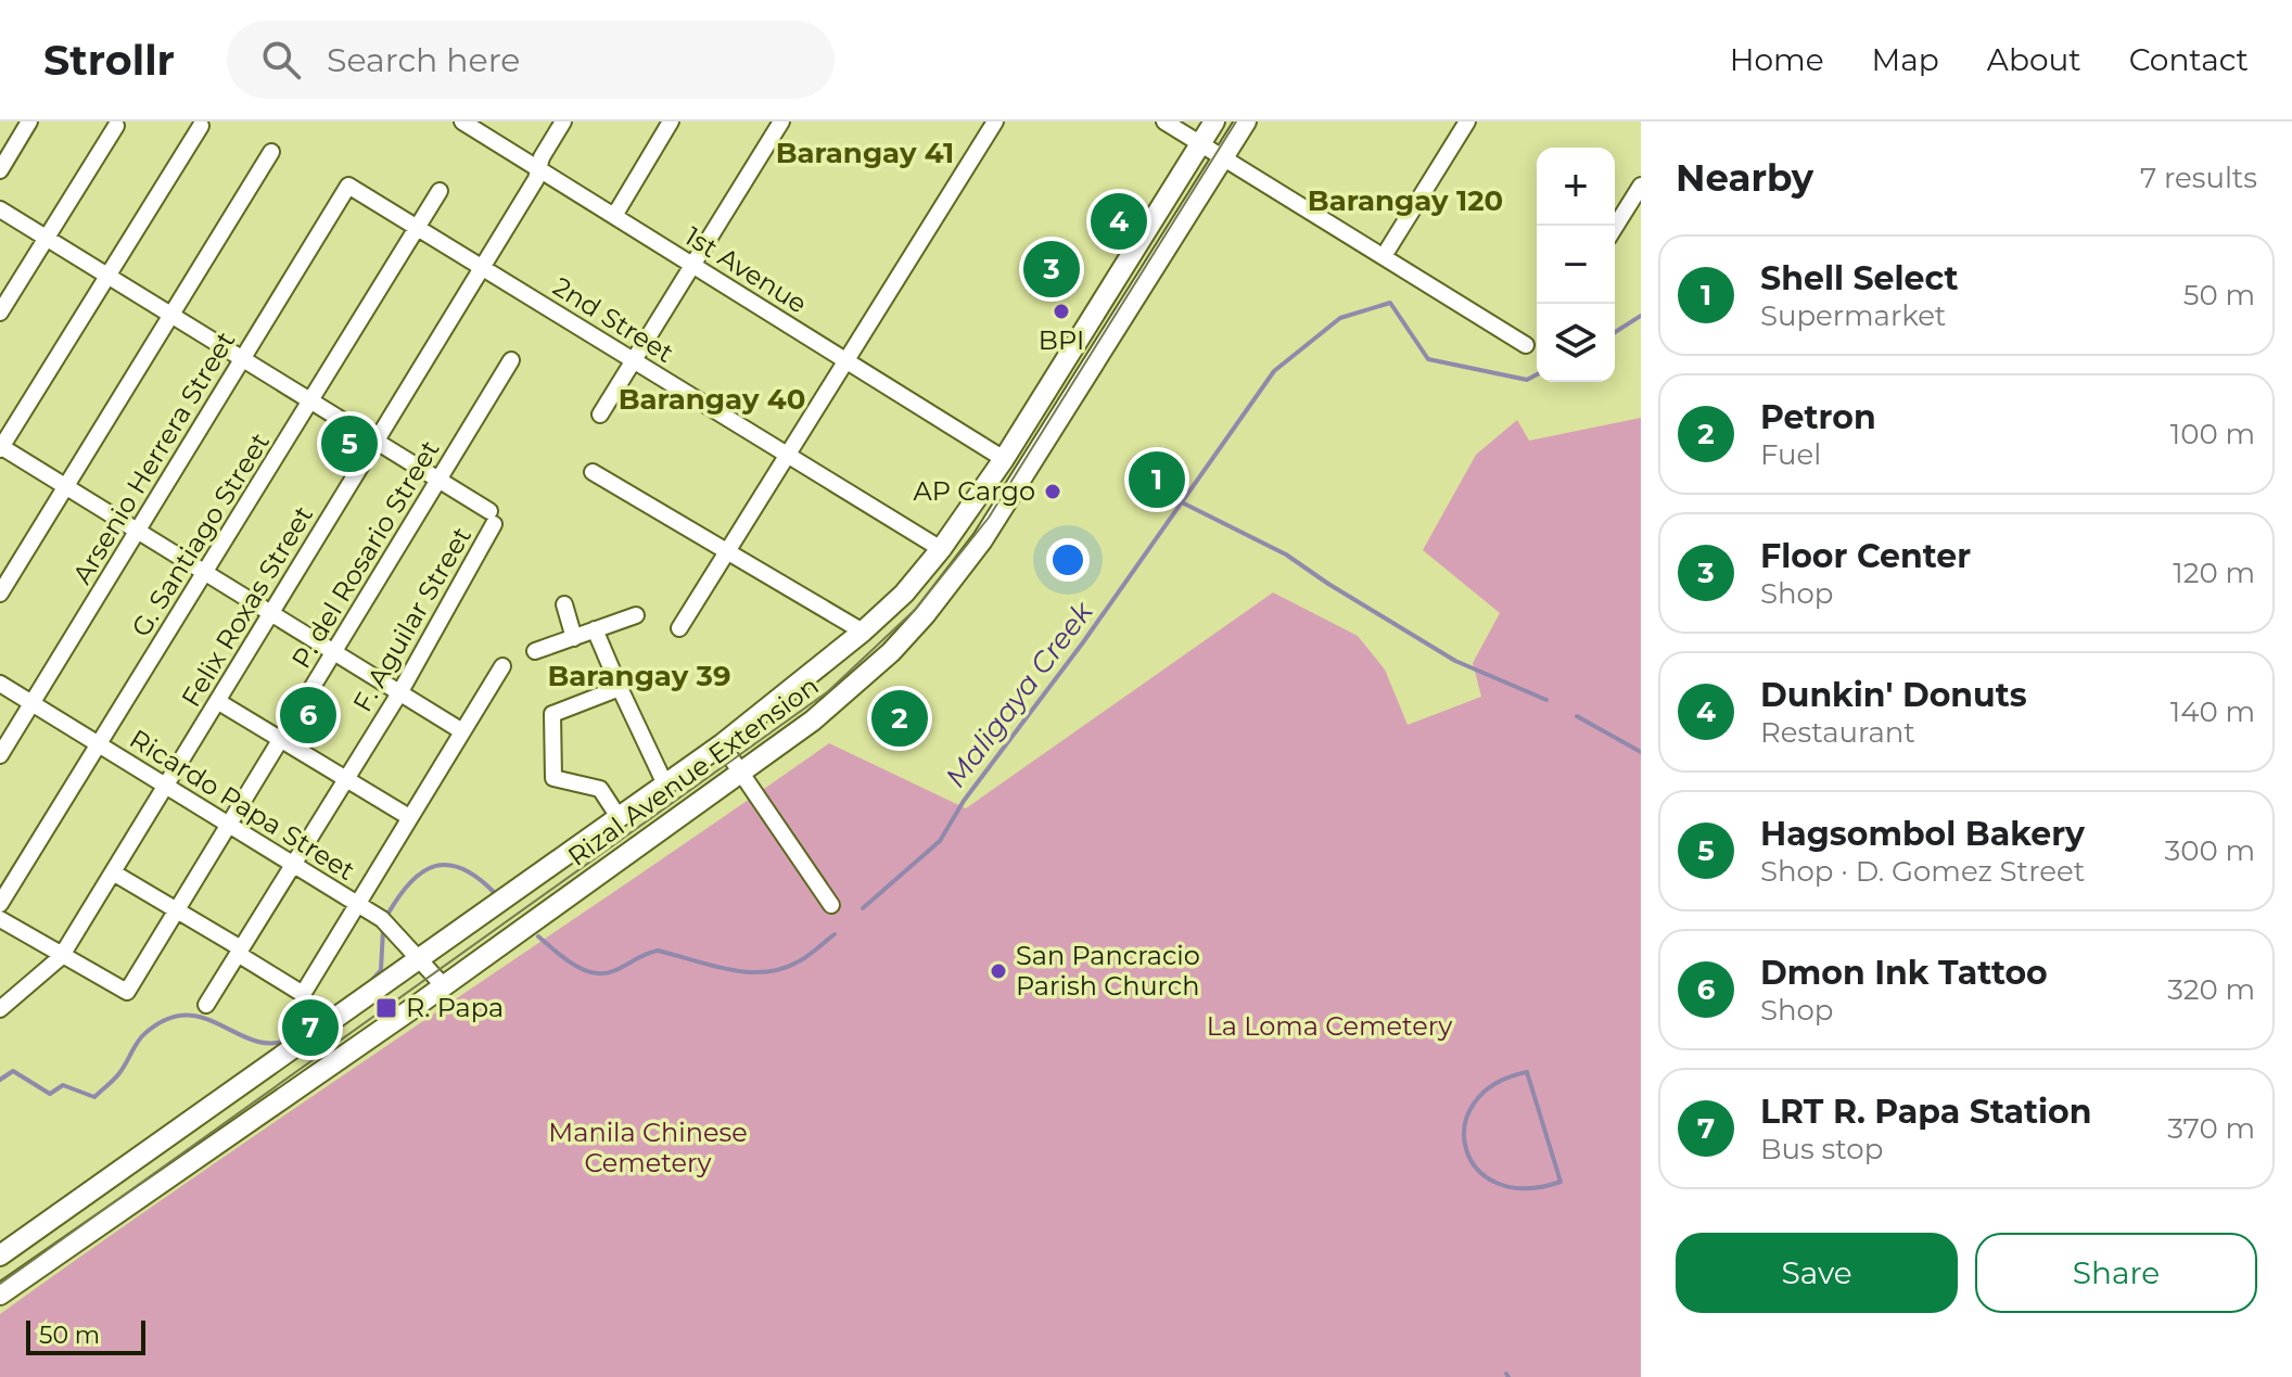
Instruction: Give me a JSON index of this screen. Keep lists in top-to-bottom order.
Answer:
{
  "streets": {
    "main road": ["Rizal Avenue Extension"],
    "street": [
      "1st Avenue",
      "2nd Street",
      "Arsenio Herrera Street",
      "G. Santiago Street",
      "P. del Rosario Street",
      "Felix Roxas Street",
      "F. Aguilar Street",
      "Ricardo Papa Street"
    ]
  },
  "crossings": [
    ["1st Avenue", "Felix Roxas Street"],
    ["1st Avenue", "Rizal Avenue Extension"],
    ["2nd Street", "Arsenio Herrera Street"],
    ["2nd Street", "G. Santiago Street"],
    ["2nd Street", "Felix Roxas Street"],
    ["2nd Street", "Rizal Avenue Extension"],
    ["Arsenio Herrera Street", "Ricardo Papa Street"],
    ["G. Santiago Street", "Ricardo Papa Street"],
    ["P. del Rosario Street", "Felix Roxas Street"],
    ["P. del Rosario Street", "F. Aguilar Street"],
    ["P. del Rosario Street", "Ricardo Papa Street"],
    ["Felix Roxas Street", "Ricardo Papa Street"],
    ["F. Aguilar Street", "Ricardo Papa Street"],
    ["Rizal Avenue Extension", "Ricardo Papa Street"]
  ],
  "districts": [
    "Barangay 41",
    "Barangay 120",
    "Barangay 40",
    "Barangay 39"
  ],
  "water": ["Maligaya Creek"],
  "parks": ["La Loma Cemetery", "Manila Chinese Cemetery"],
  "places": {
    "other": ["BPI", "AP Cargo", "San Pancracio Parish Church"],
    "transit": ["R. Papa"]
  },
  "scale_bar": "50 m",
  "page": {
    "header": "Strollr",
    "search": "Search here",
    "nav": [
      "Home",
      "Map",
      "About",
      "Contact"
    ],
    "heading": ["Nearby", "7 results"],
    "map_buttons": ["+", "−"],
    "pins": [
      "4",
      "3",
      "5",
      "1",
      "6",
      "2",
      "7"
    ],
    "list": [
      {
        "mark": "1",
        "name": "Shell Select",
        "note": "Supermarket",
        "value": "50 m"
      },
      {
        "mark": "2",
        "name": "Petron",
        "note": "Fuel",
        "value": "100 m"
      },
      {
        "mark": "3",
        "name": "Floor Center",
        "note": "Shop",
        "value": "120 m"
      },
      {
        "mark": "4",
        "name": "Dunkin' Donuts",
        "note": "Restaurant",
        "value": "140 m"
      },
      {
        "mark": "5",
        "name": "Hagsombol Bakery",
        "note": "Shop · D. Gomez Street",
        "value": "300 m"
      },
      {
        "mark": "6",
        "name": "Dmon Ink Tattoo",
        "note": "Shop",
        "value": "320 m"
      },
      {
        "mark": "7",
        "name": "LRT R. Papa Station",
        "note": "Bus stop",
        "value": "370 m"
      }
    ],
    "buttons": ["Save", "Share"],
    "scale": "50 m"
  }
}
